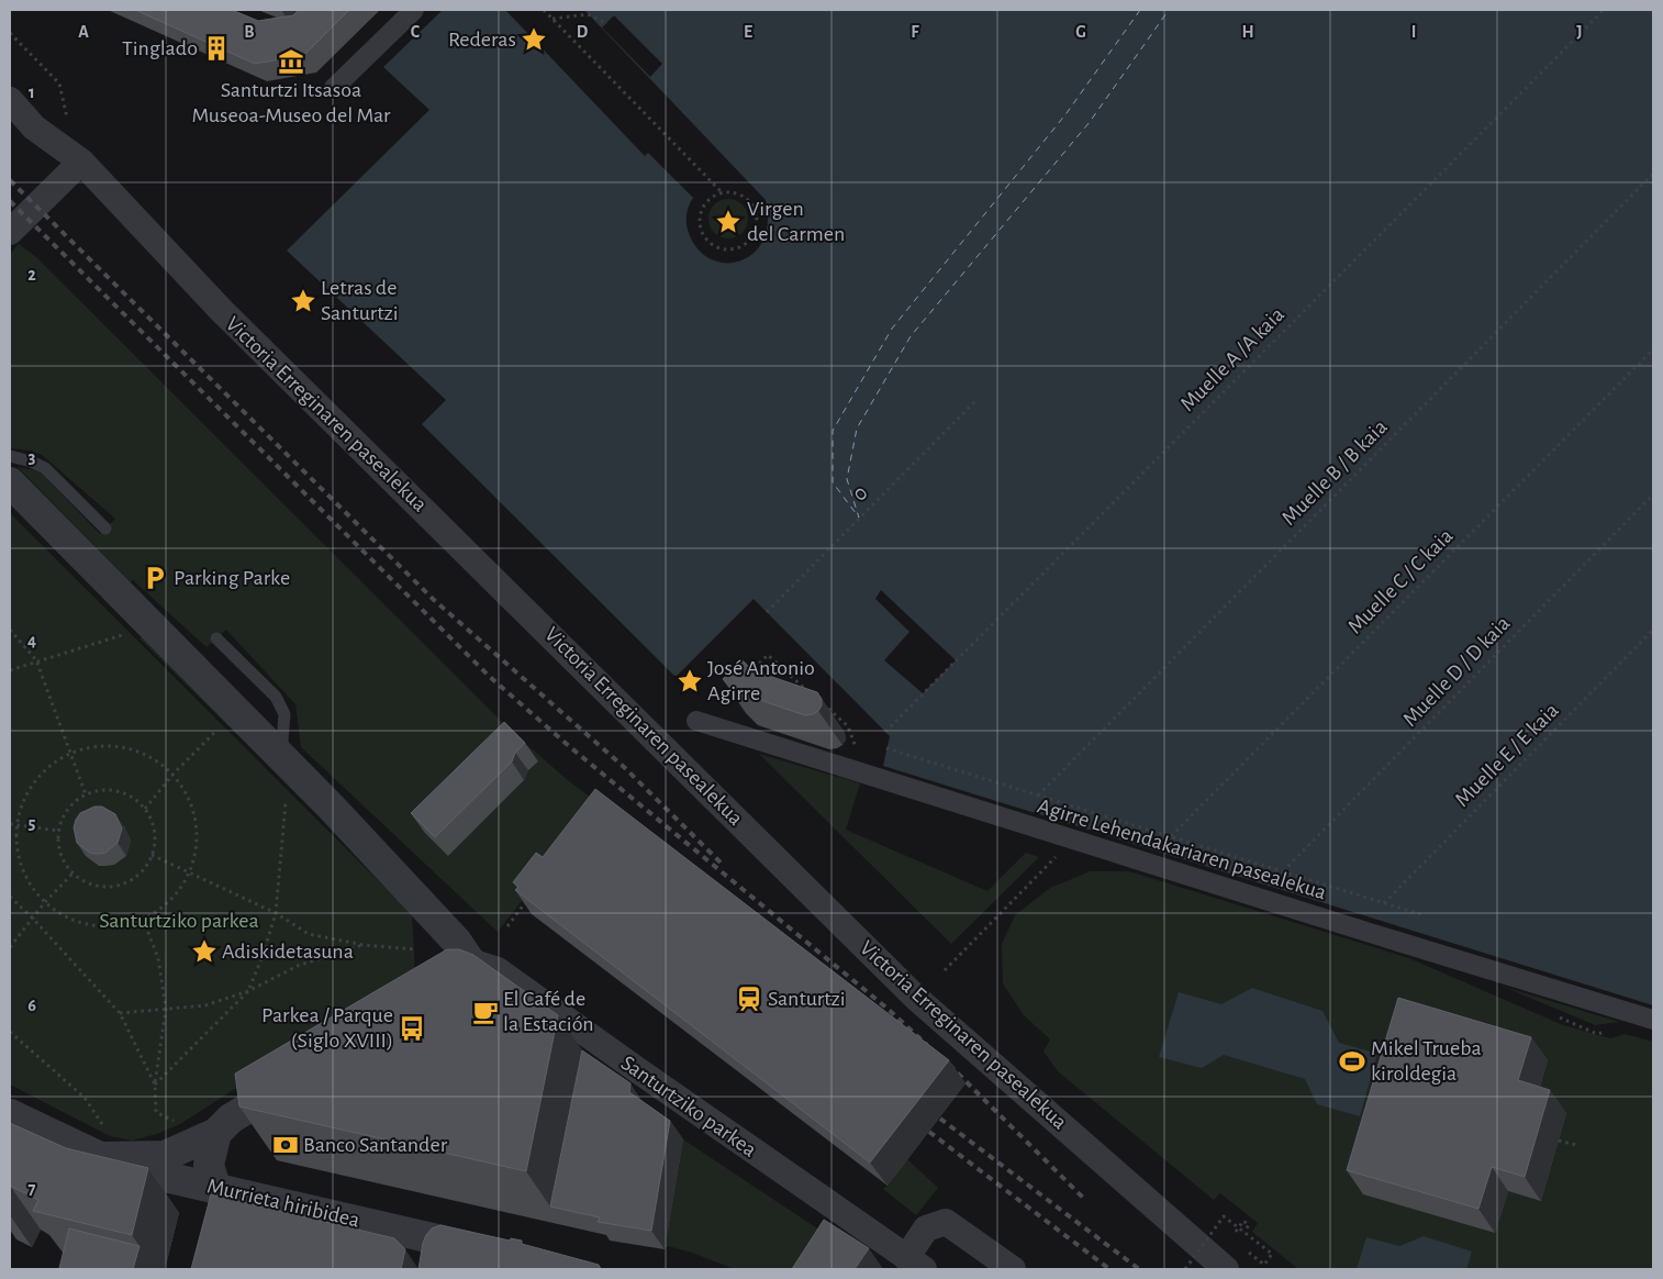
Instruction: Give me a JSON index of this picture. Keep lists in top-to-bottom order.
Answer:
{
  "streets": {
    "street": [
      "Victoria Erreginaren pasealekua",
      "Agirre Lehendakariaren pasealekua",
      "Santurtziko parkea",
      "Murrieta hiribidea"
    ],
    "path": [
      "Muelle A /A kaia",
      "Muelle B / B kaia",
      "0",
      "Muelle C / C kaia",
      "Muelle D / D kaia",
      "Muelle E / E kaia"
    ]
  },
  "parks": ["Santurtziko parkea"],
  "places": {
    "place": [
      "Rederas",
      "Virgen del Carmen",
      "Letras de Santurtzi",
      "José Antonio Agirre",
      "Adiskidetasuna"
    ],
    "building": ["Tinglado"],
    "museum": ["Santurtzi Itsasoa Museoa-Museo del Mar"],
    "parking": ["Parking Parke"],
    "station": ["Santurtzi"],
    "cafe": ["El Café de la Estación"],
    "bus stop": ["Parkea / Parque (Siglo XVIII)"],
    "sports": ["Mikel Trueba kiroldegia"],
    "bank": ["Banco Santander"]
  },
  "grid": {
    "columns": [
      "A",
      "B",
      "C",
      "D",
      "E",
      "F",
      "G",
      "H",
      "I",
      "J"
    ],
    "rows": [
      "1",
      "2",
      "3",
      "4",
      "5",
      "6",
      "7"
    ]
  }
}
